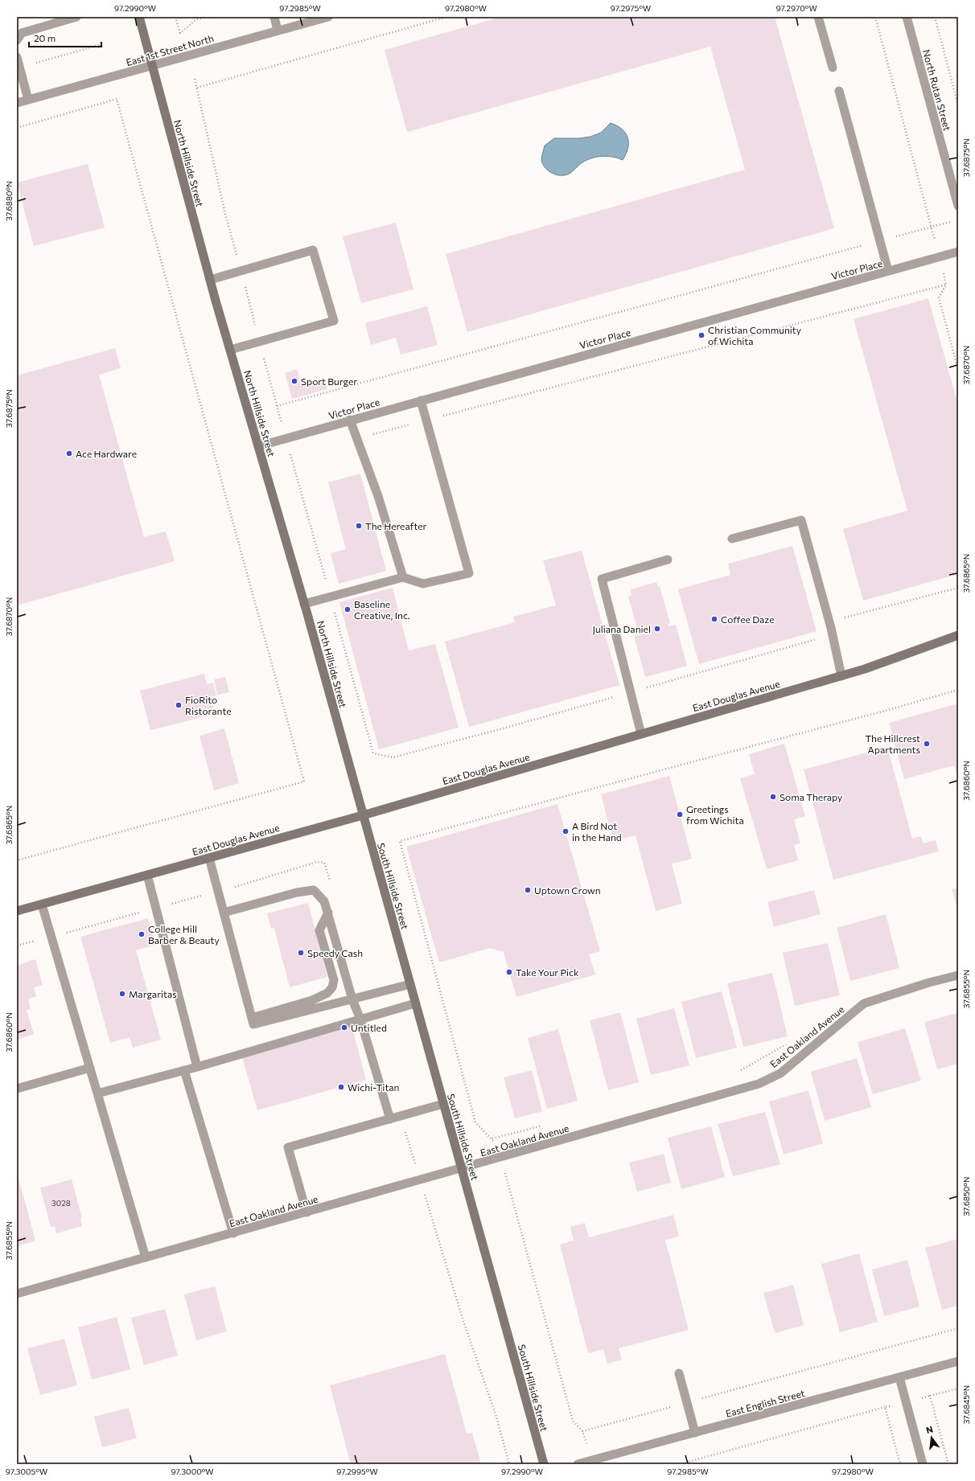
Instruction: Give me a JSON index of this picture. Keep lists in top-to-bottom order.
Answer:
{
  "streets": {
    "main road": ["North Hillside Street", "East Douglas Avenue", "South Hillside Street"],
    "street": [
      "East 1st Street North",
      "North Rutan Street",
      "Victor Place",
      "East Oakland Avenue",
      "East English Street"
    ]
  },
  "crossings": [
    ["East 1st Street North", "North Hillside Street"],
    ["North Hillside Street", "Victor Place"],
    ["North Hillside Street", "East Douglas Avenue"],
    ["North Hillside Street", "South Hillside Street"],
    ["East Douglas Avenue", "South Hillside Street"],
    ["South Hillside Street", "East Oakland Avenue"]
  ],
  "places": [
    "Christian Community of Wichita",
    "Sport Burger",
    "Ace Hardware",
    "The Hereafter",
    "Baseline Creative, Inc.",
    "Coffee Daze",
    "Juliana Daniel",
    "FioRito Ristorante",
    "The Hillcrest Apartments",
    "Soma Therapy",
    "Greetings from Wichita",
    "A Bird Not in the Hand",
    "Uptown Crown",
    "College Hill Barber & Beauty",
    "Speedy Cash",
    "Take Your Pick",
    "Margaritas",
    "Untitled",
    "Wichi-Titan"
  ],
  "house_numbers": ["3028"],
  "scale_bar": "20 m",
  "north": "top",
  "coordinates": [
    "97.2990°W",
    "97.2985°W",
    "97.2980°W",
    "97.2975°W",
    "97.2970°W",
    "37.6875°N",
    "37.6880°N",
    "37.6870°N",
    "37.6865°N",
    "37.6860°N",
    "37.6855°N",
    "37.6850°N",
    "37.6845°N",
    "97.3005°W",
    "97.3000°W",
    "97.2995°W"
  ]
}
